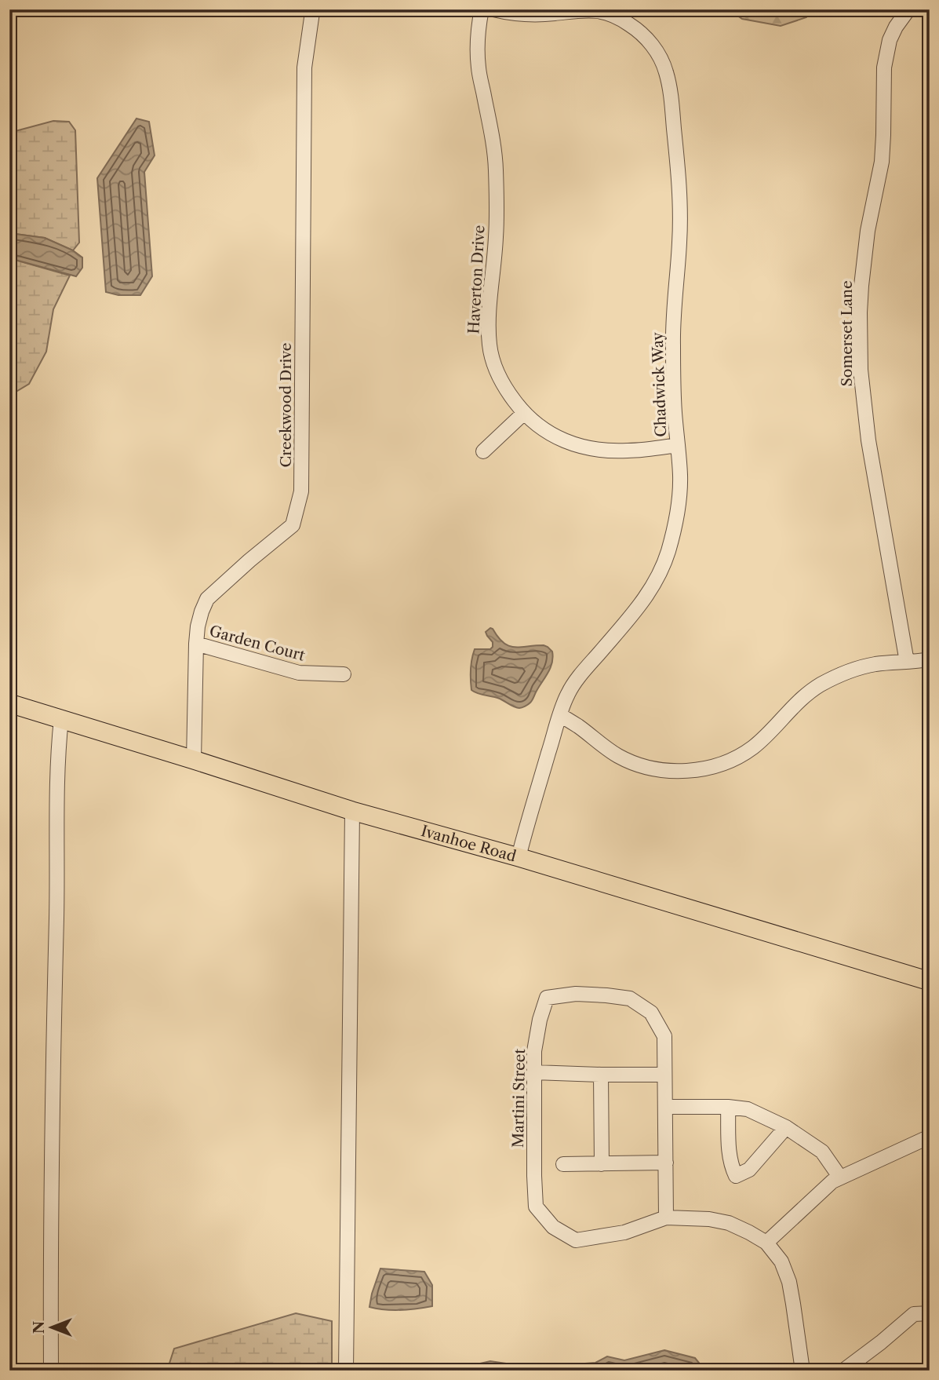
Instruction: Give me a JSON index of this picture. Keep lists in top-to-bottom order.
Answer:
{
  "streets": {
    "main road": ["Ivanhoe Road"],
    "street": [
      "Haverton Drive",
      "Somerset Lane",
      "Chadwick Way",
      "Creekwood Drive",
      "Garden Court",
      "Martini Street"
    ]
  },
  "crossings": [
    ["Haverton Drive", "Chadwick Way"],
    ["Chadwick Way", "Ivanhoe Road"],
    ["Creekwood Drive", "Garden Court"],
    ["Creekwood Drive", "Ivanhoe Road"]
  ],
  "north": "left"
}
